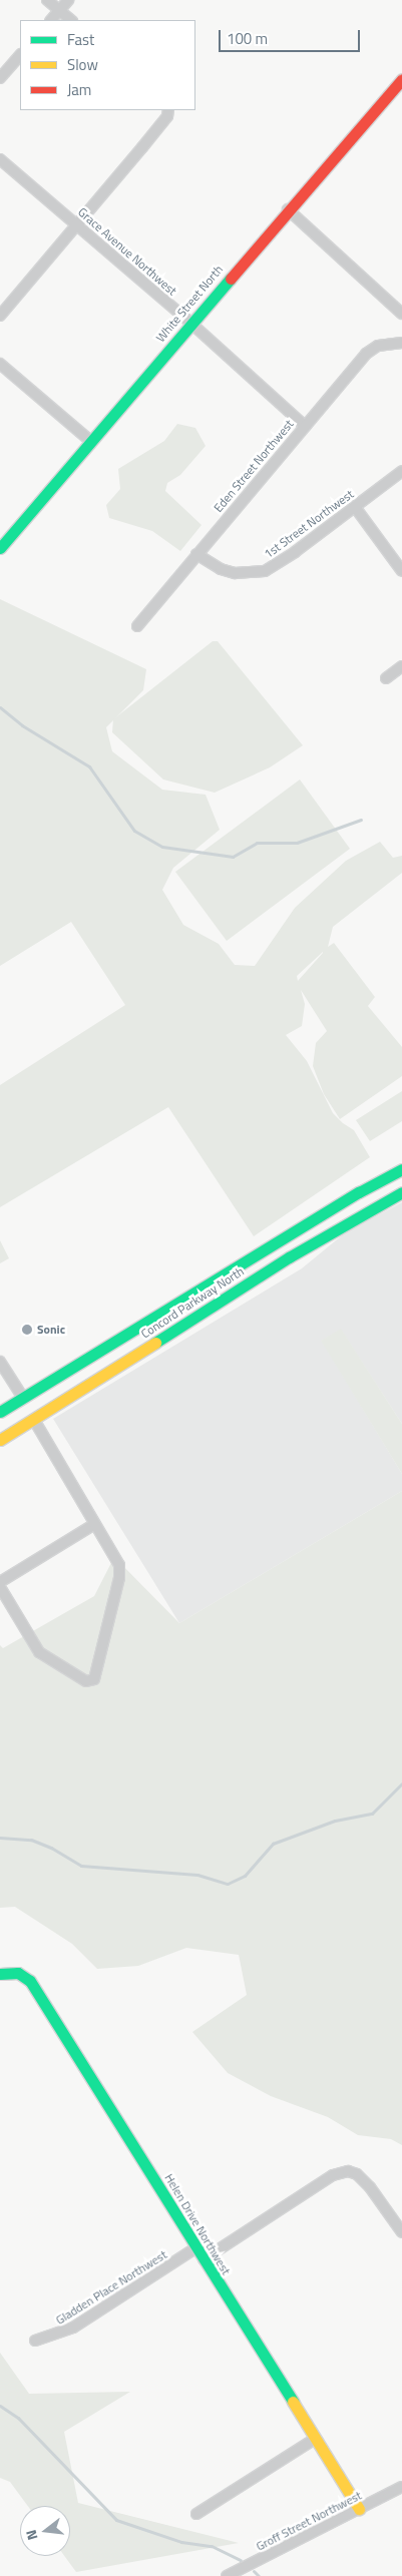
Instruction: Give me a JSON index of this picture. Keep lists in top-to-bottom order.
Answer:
{
  "streets": {
    "main road": ["White Street North", "Concord Parkway North", "Helen Drive Northwest"],
    "street": [
      "Grace Avenue Northwest",
      "Eden Street Northwest",
      "1st Street Northwest",
      "Gladden Place Northwest",
      "Groff Street Northwest"
    ]
  },
  "crossings": [
    ["Grace Avenue Northwest", "White Street North"],
    ["Grace Avenue Northwest", "Eden Street Northwest"],
    ["Eden Street Northwest", "1st Street Northwest"],
    ["Helen Drive Northwest", "Gladden Place Northwest"],
    ["Helen Drive Northwest", "Groff Street Northwest"]
  ],
  "places": ["Sonic"],
  "legend": ["Fast", "Slow", "Jam"],
  "scale_bar": "100 m",
  "north": "left"
}
